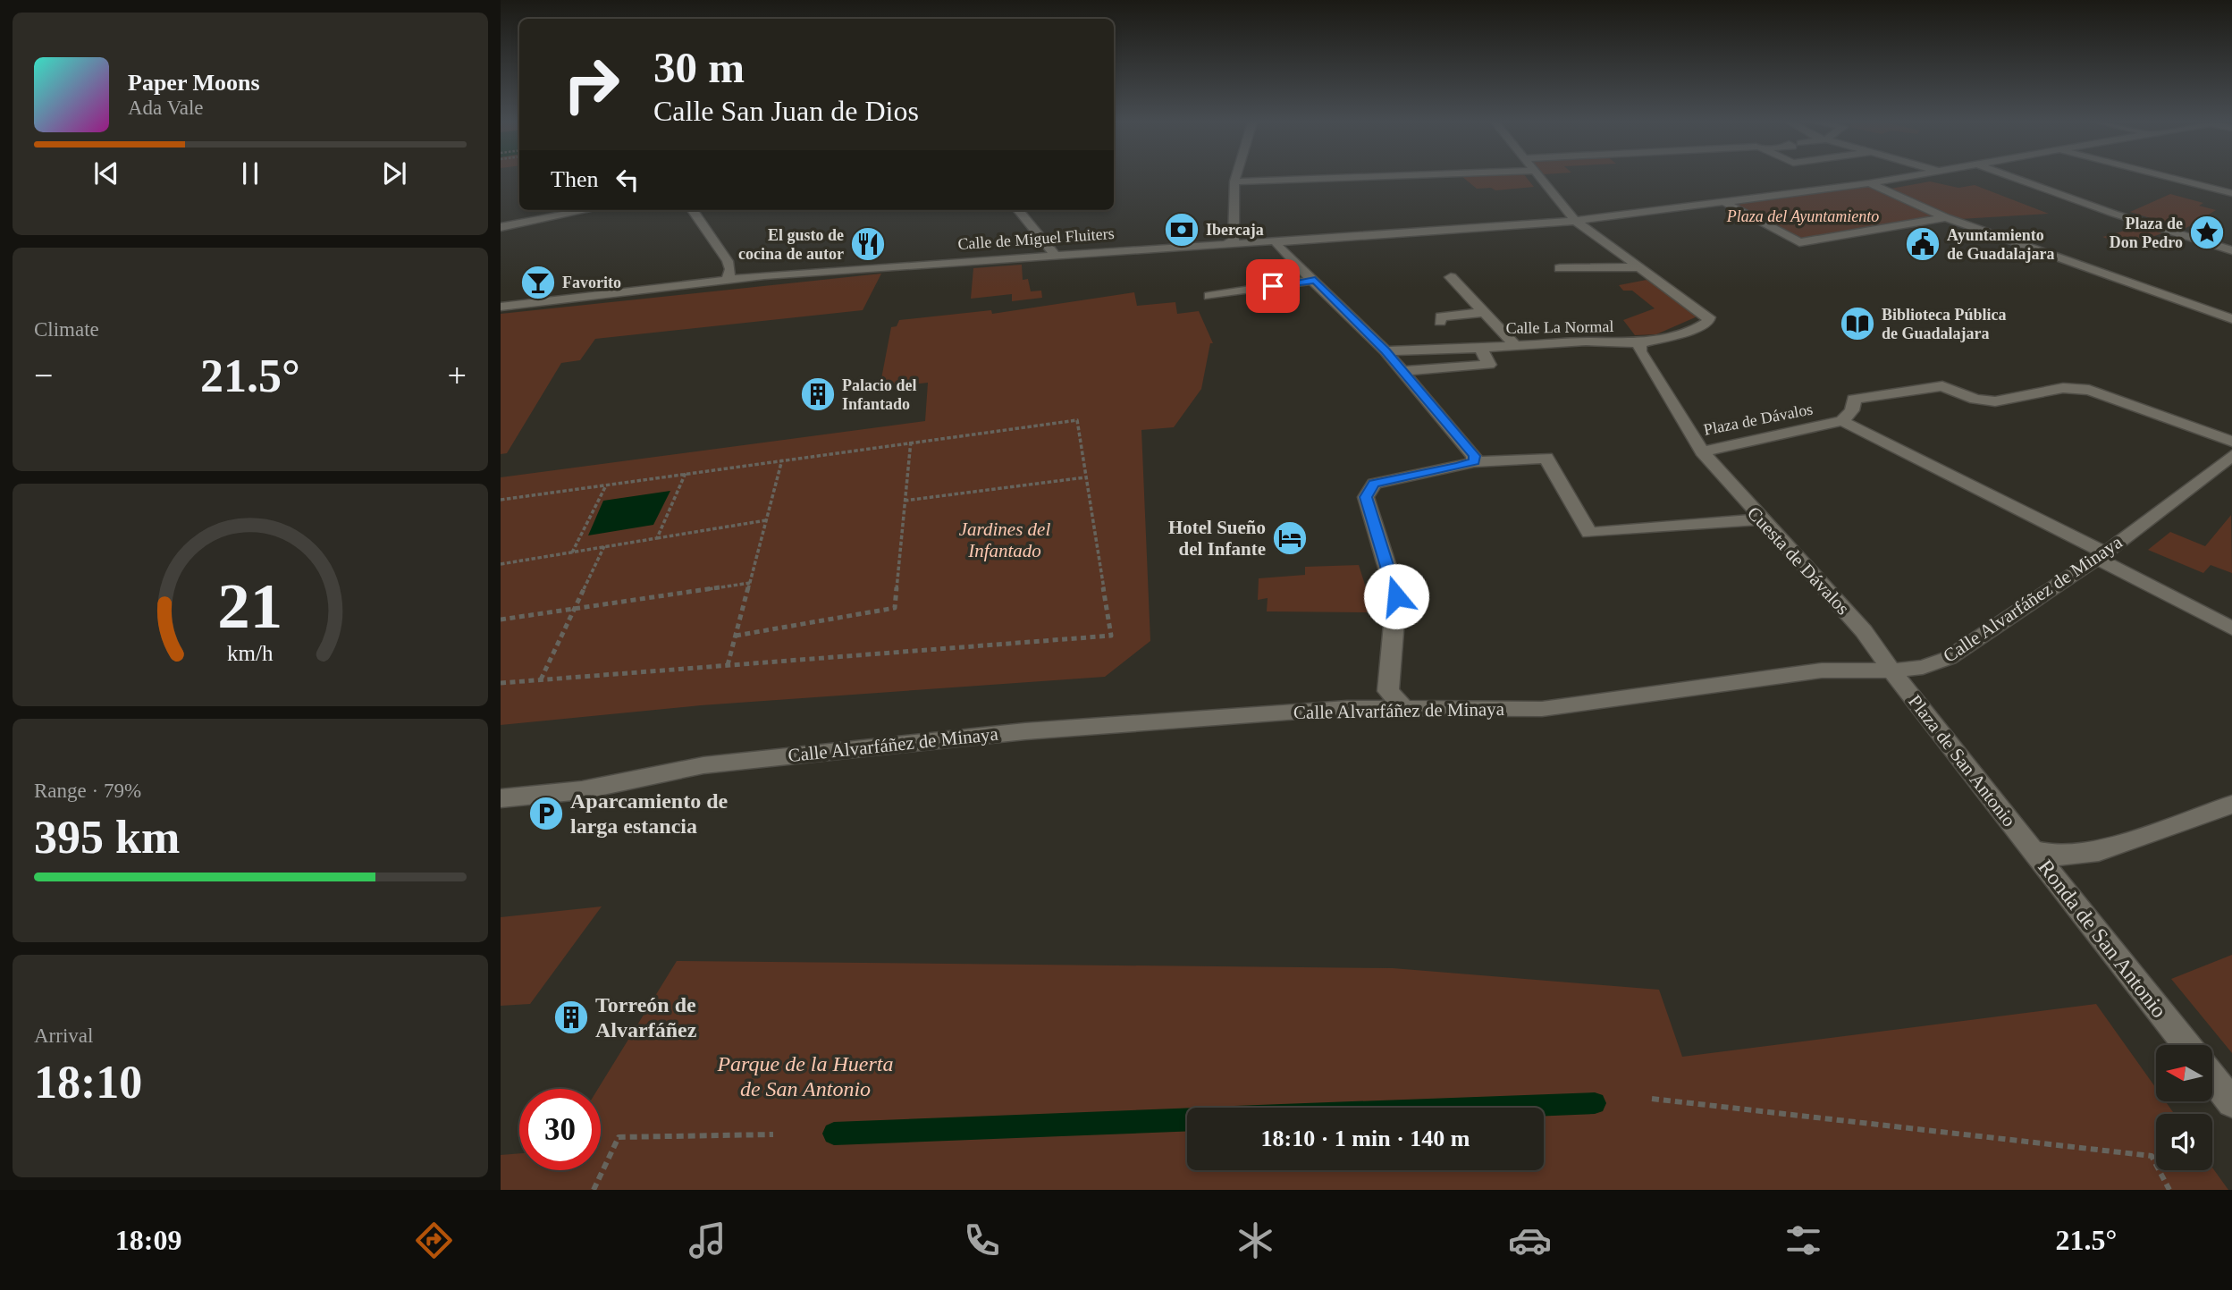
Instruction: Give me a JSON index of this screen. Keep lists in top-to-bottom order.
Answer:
{
  "streets": {
    "street": [
      "Calle de Miguel Fluiters",
      "Calle La Normal",
      "Plaza de Dávalos",
      "Cuesta de Dávalos",
      "Calle Alvarfáñez de Minaya",
      "Plaza de San Antonio",
      "Ronda de San Antonio"
    ]
  },
  "crossings": [
    ["Calle La Normal", "Plaza de Dávalos"],
    ["Plaza de Dávalos", "Cuesta de Dávalos"],
    ["Cuesta de Dávalos", "Calle Alvarfáñez de Minaya"],
    ["Cuesta de Dávalos", "Plaza de San Antonio"],
    ["Calle Alvarfáñez de Minaya", "Plaza de San Antonio"],
    ["Plaza de San Antonio", "Ronda de San Antonio"]
  ],
  "parks": ["Plaza del Ayuntamiento", "Jardines del Infantado", "Parque de la Huerta de San Antonio"],
  "places": {
    "bank": ["Ibercaja"],
    "place": ["Plaza de Don Pedro"],
    "restaurant": ["El gusto de cocina de autor"],
    "public building": ["Ayuntamiento de Guadalajara"],
    "bar": ["Favorito"],
    "library": ["Biblioteca Pública de Guadalajara"],
    "building": ["Palacio del Infantado", "Torreón de Alvarfáñez"],
    "hotel": ["Hotel Sueño del Infante"],
    "parking": ["Aparcamiento de larga estancia"]
  },
  "north": "left",
  "page": {
    "turn": ["30 m", "Calle San Juan de Dios"],
    "song": ["Paper Moons", "Ada Vale"],
    "then": "Then",
    "tile": [
      "Climate",
      ["Range · 79%", "395 km"],
      ["Arrival", "18:10"]
    ],
    "heat": ["−", "21.5°", "+"],
    "limit": "30",
    "trip": "18:10 · 1 min · 140 m",
    "tabs": ["18:09", "21.5°"],
    "gauge": ["21", "km/h"]
  }
}
